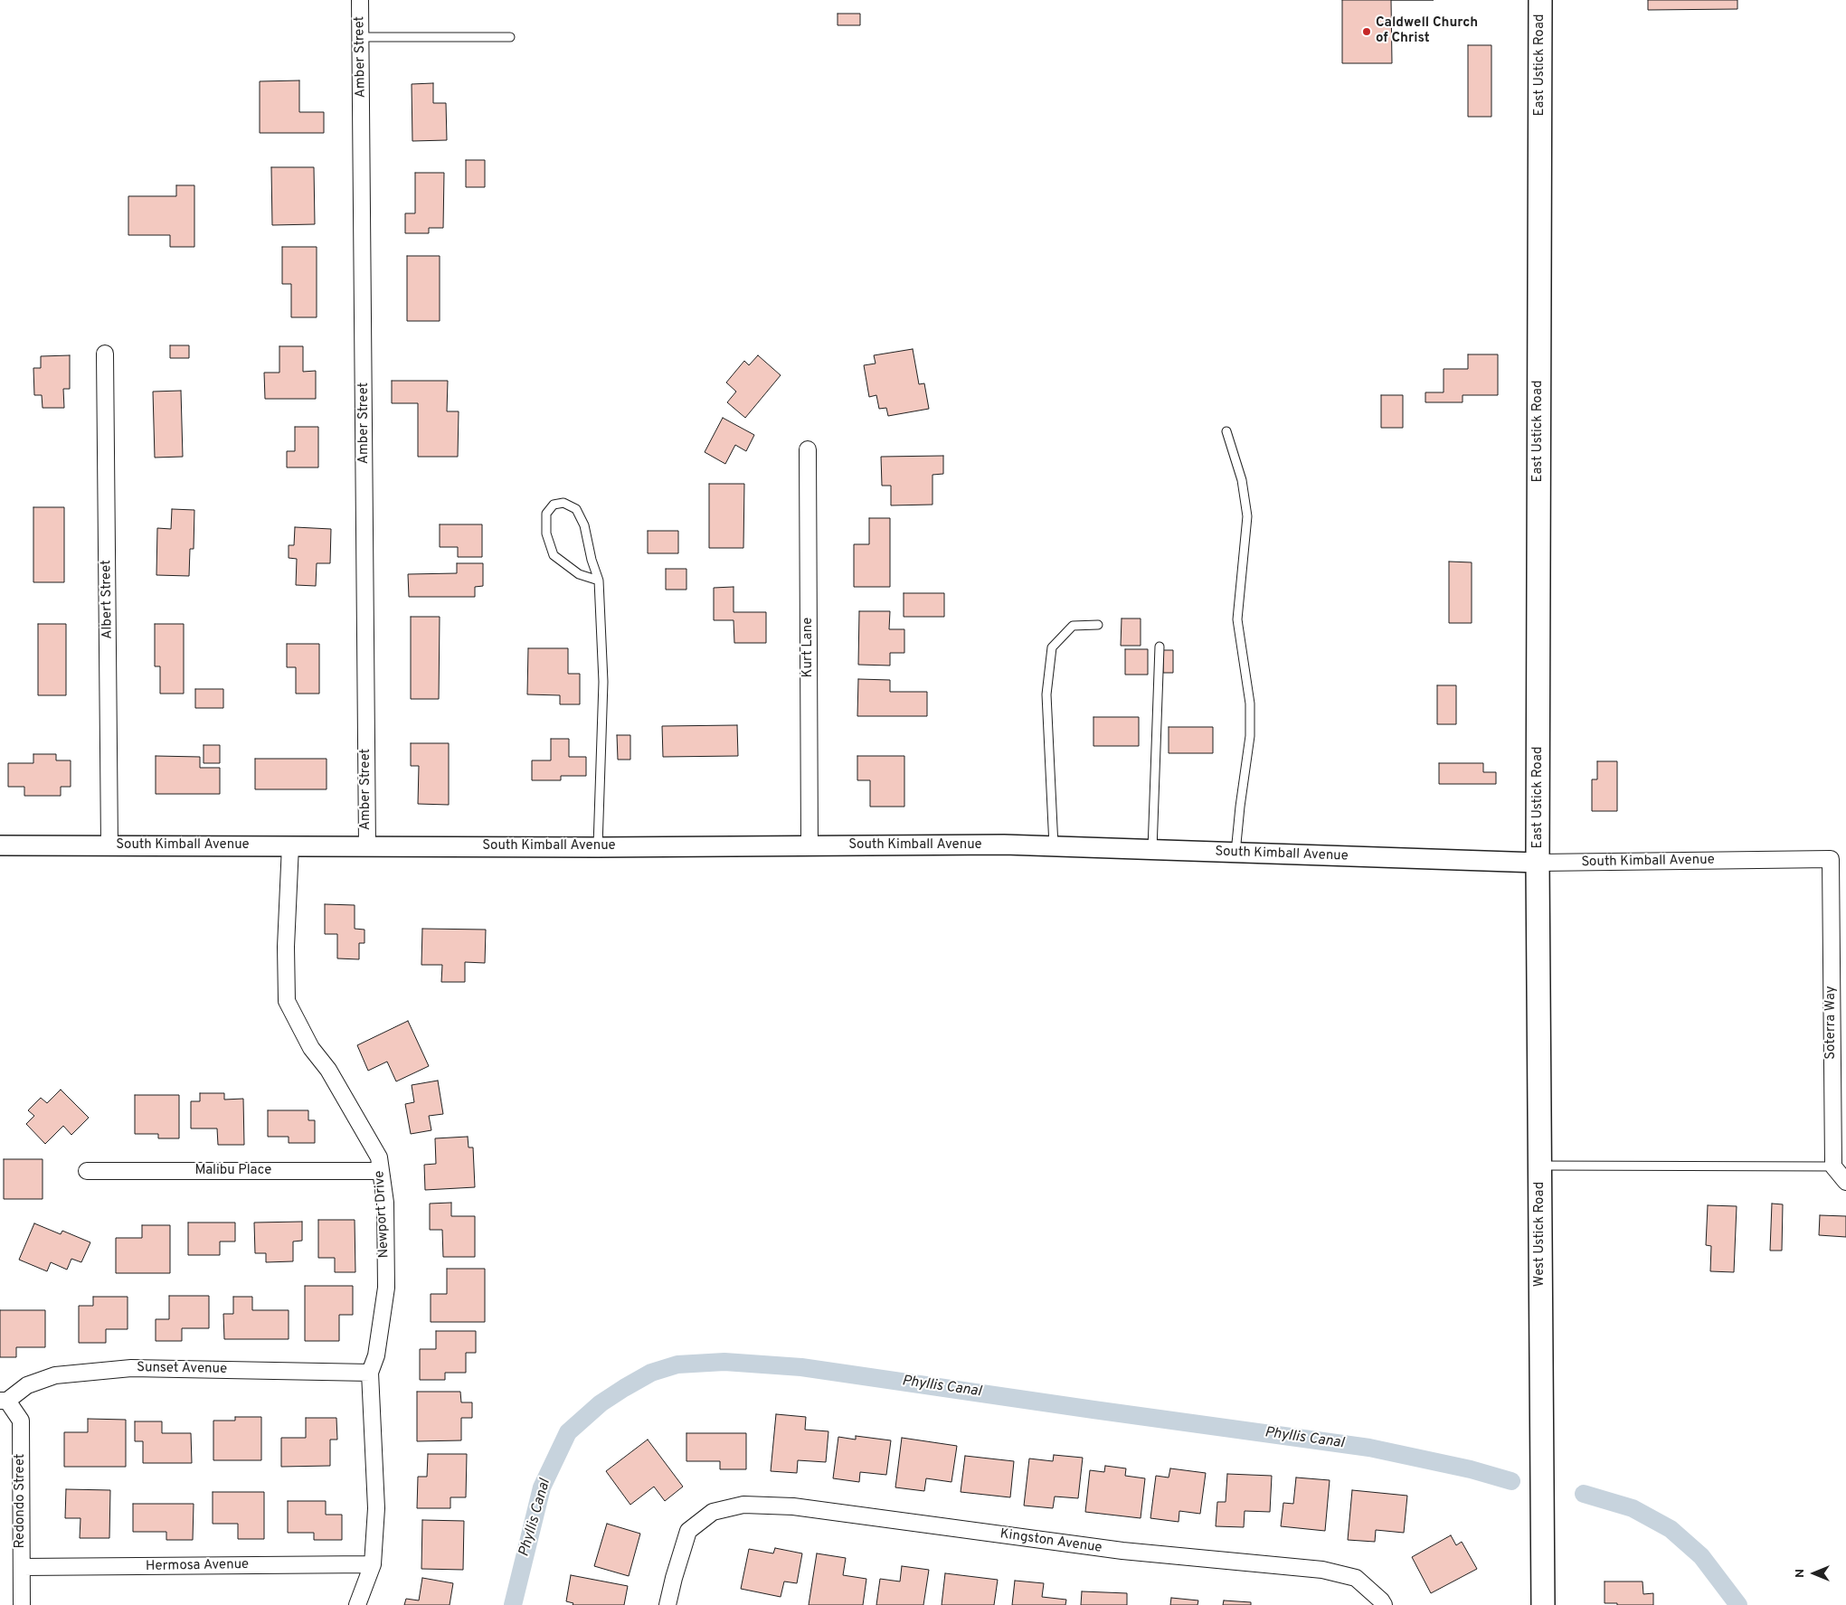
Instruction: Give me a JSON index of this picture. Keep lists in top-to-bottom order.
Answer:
{
  "streets": {
    "main road": ["East Ustick Road", "West Ustick Road"],
    "street": [
      "Amber Street",
      "Albert Street",
      "Kurt Lane",
      "South Kimball Avenue",
      "Soterra Way",
      "Malibu Place",
      "Newport Drive",
      "Sunset Avenue",
      "Redondo Street",
      "Kingston Avenue",
      "Hermosa Avenue"
    ]
  },
  "crossings": [
    ["Amber Street", "South Kimball Avenue"],
    ["East Ustick Road", "South Kimball Avenue"],
    ["East Ustick Road", "West Ustick Road"],
    ["Albert Street", "South Kimball Avenue"],
    ["Kurt Lane", "South Kimball Avenue"],
    ["South Kimball Avenue", "Soterra Way"],
    ["South Kimball Avenue", "Newport Drive"],
    ["South Kimball Avenue", "West Ustick Road"],
    ["Malibu Place", "Newport Drive"],
    ["Newport Drive", "Sunset Avenue"],
    ["Newport Drive", "Hermosa Avenue"],
    ["Sunset Avenue", "Redondo Street"],
    ["Redondo Street", "Hermosa Avenue"]
  ],
  "water": ["Phyllis Canal"],
  "places": ["Caldwell Church of Christ"],
  "north": "left"
}
